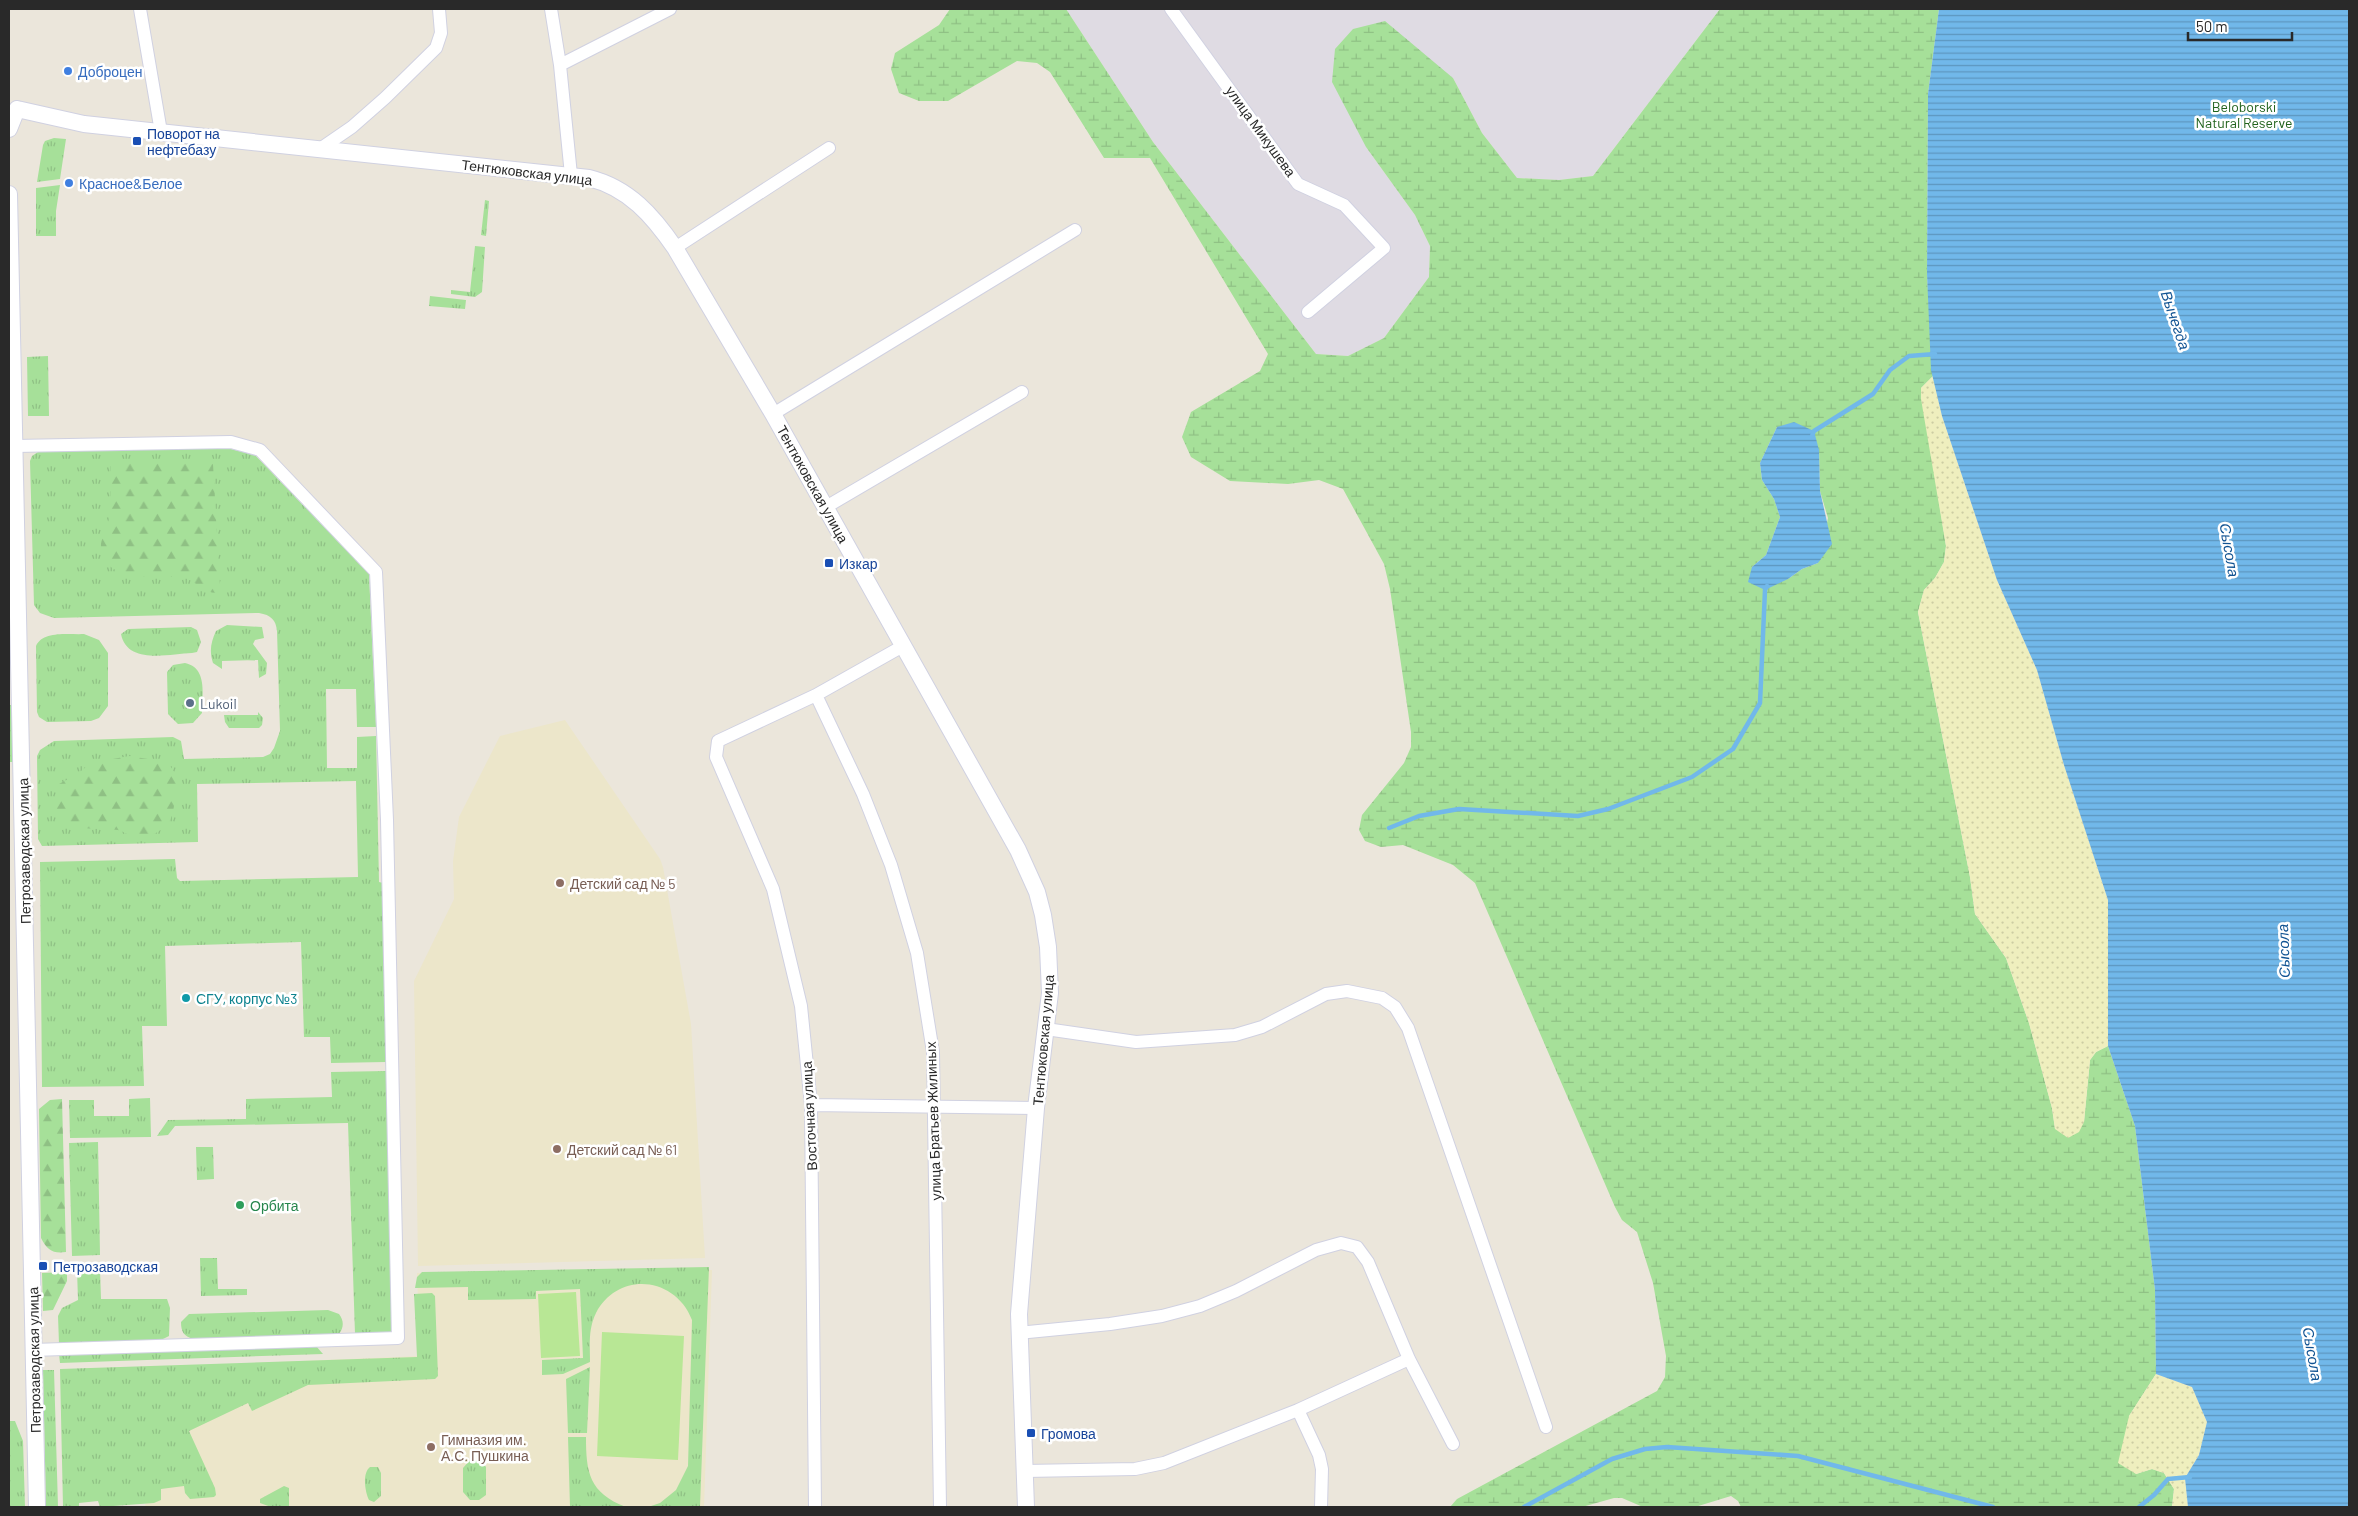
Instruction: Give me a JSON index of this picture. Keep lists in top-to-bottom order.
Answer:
{
  "streets": {
    "street": [
      "улица Микушева",
      "Тентюковская улица",
      "Петрозаводская улица",
      "Восточная улица",
      "улица Братьев Жилиных"
    ]
  },
  "crossings": [
    ["Восточная улица", "улица Братьев Жилиных"]
  ],
  "water": ["Вычегда", "Сысола"],
  "parks": ["Beloborski Natural Reserve"],
  "places": {
    "other": [
      "Доброцен",
      "Красное&Белое",
      "Lukoil",
      "Детский сад № 5",
      "СГУ, корпус №3",
      "Детский сад № 61",
      "Орбита",
      "Гимназия им. А.С. Пушкина"
    ],
    "transit": [
      "Поворот на нефтебазу",
      "Изкар",
      "Петрозаводская",
      "Громова"
    ]
  },
  "scale_bar": "50 m"
}
